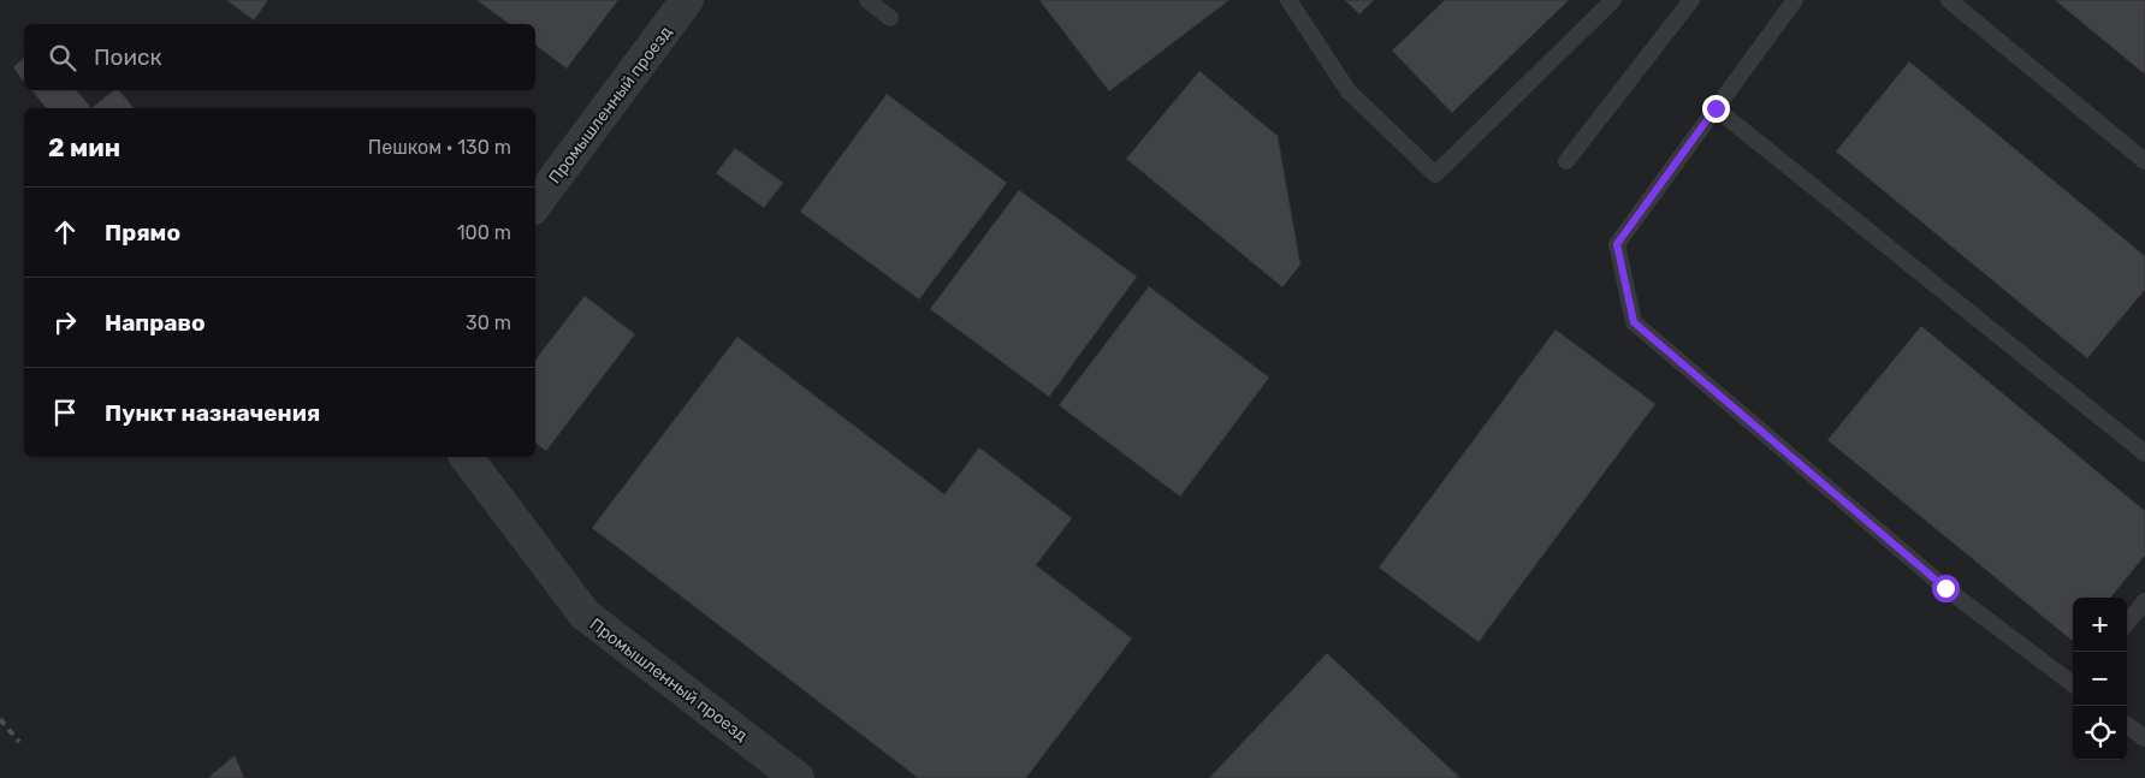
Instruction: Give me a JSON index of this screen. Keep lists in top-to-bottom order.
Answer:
{
  "streets": {
    "street": ["Промышленный проезд"]
  },
  "page": {
    "search": "Поиск",
    "heading": ["2 мин", "Пешком · 130 m"],
    "list": [
      ["Прямо", "100 m"],
      ["Направо", "30 m"],
      "Пункт назначения"
    ],
    "map_buttons": ["+", "−"]
  }
}
